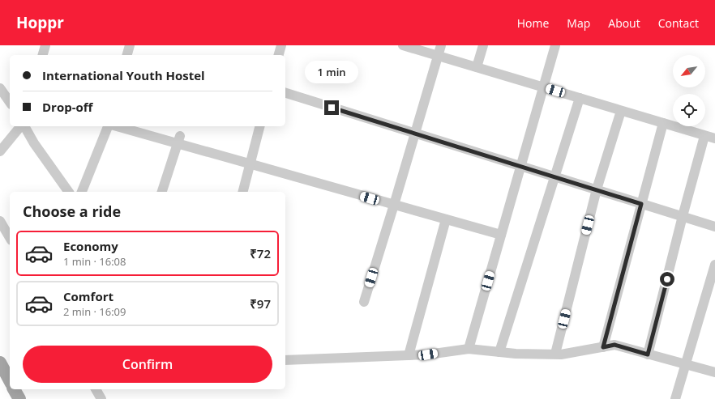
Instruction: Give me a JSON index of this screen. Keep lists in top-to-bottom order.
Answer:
{
  "north": "bottom left",
  "page": {
    "header": "Hoppr",
    "nav": [
      "Home",
      "Map",
      "About",
      "Contact"
    ],
    "banner": ["International Youth Hostel", "Drop-off"],
    "bubble": "1 min",
    "heading": "Choose a ride",
    "list": [
      {
        "name": "Economy",
        "note": "1 min · 16:08",
        "value": "₹72"
      },
      {
        "name": "Comfort",
        "note": "2 min · 16:09",
        "value": "₹97"
      }
    ],
    "buttons": "Confirm"
  }
}
